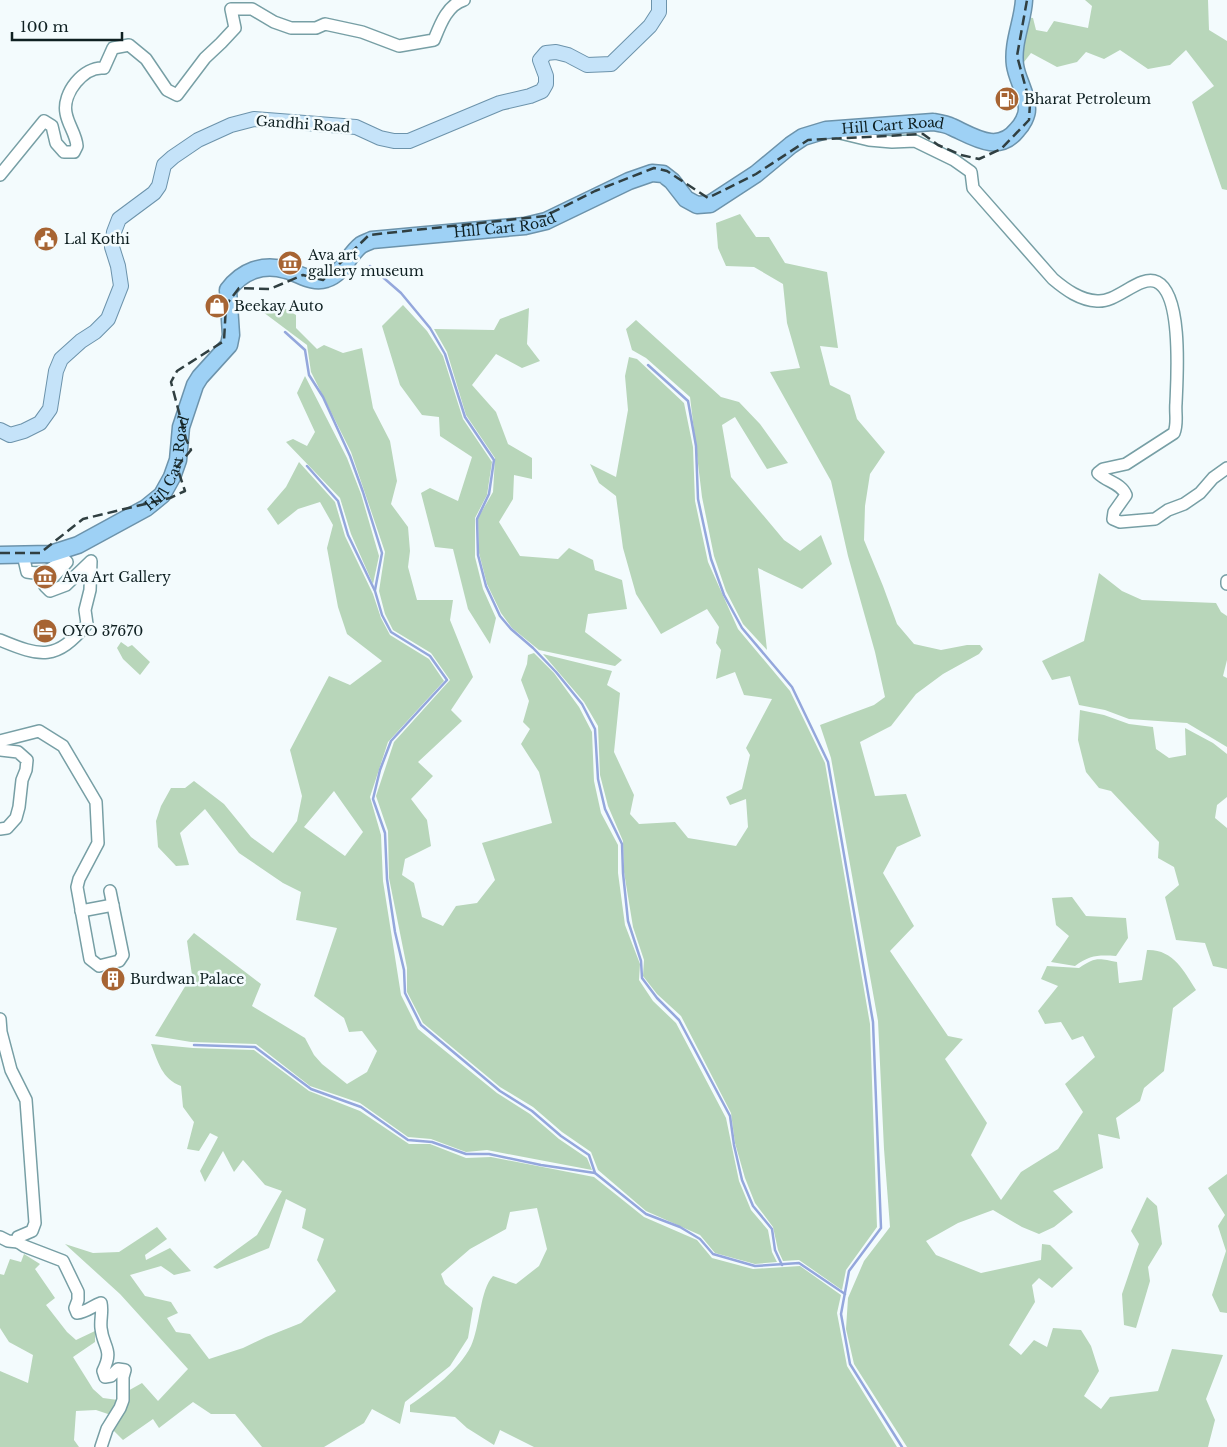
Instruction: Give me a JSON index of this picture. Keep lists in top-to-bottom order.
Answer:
{
  "streets": {
    "highway": ["Hill Cart Road"],
    "main road": ["Gandhi Road"]
  },
  "places": {
    "fuel station": ["Bharat Petroleum"],
    "public building": ["Lal Kothi"],
    "museum": ["Ava art gallery museum", "Ava Art Gallery"],
    "shop": ["Beekay Auto"],
    "hotel": ["OYO 37670"],
    "building": ["Burdwan Palace"]
  },
  "scale_bar": "100 m"
}
